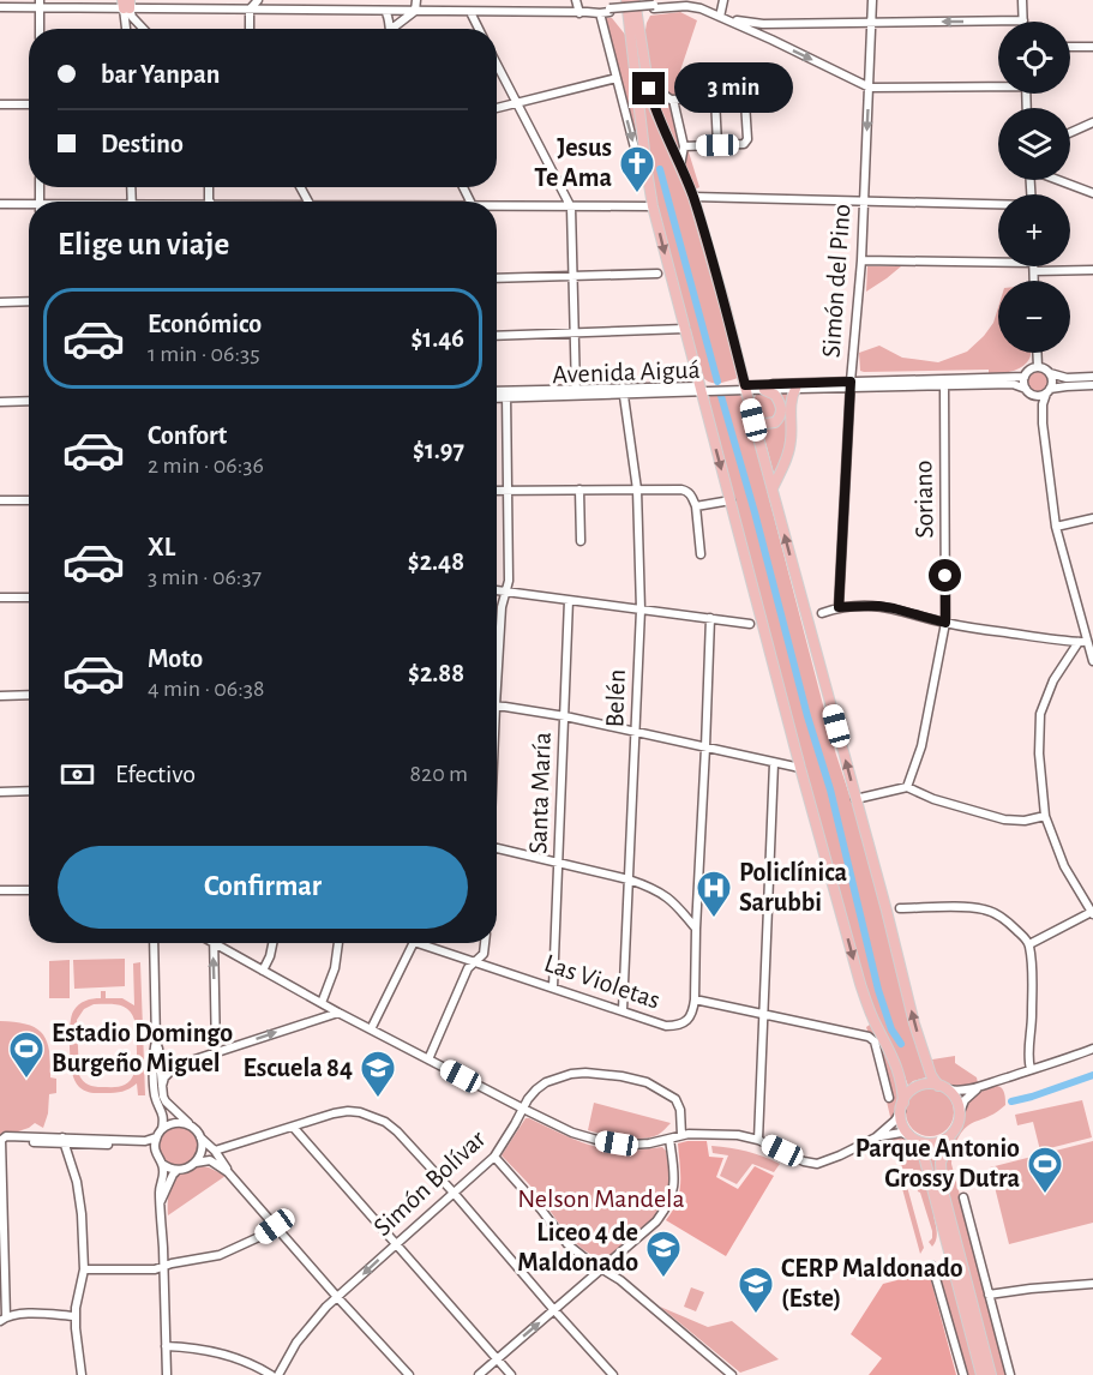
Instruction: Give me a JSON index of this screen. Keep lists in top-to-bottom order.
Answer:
{
  "streets": {
    "street": [
      "Simón del Pino",
      "Avenida Aiguá",
      "Soriano",
      "Belén",
      "Santa María",
      "Las Violetas",
      "Simón Bolívar"
    ]
  },
  "crossings": [
    ["Simón del Pino", "Avenida Aiguá"],
    ["Avenida Aiguá", "Soriano"],
    ["Avenida Aiguá", "Belén"],
    ["Belén", "Las Violetas"],
    ["Santa María", "Las Violetas"]
  ],
  "parks": ["Nelson Mandela"],
  "places": {
    "church": ["Jesus Te Ama"],
    "hospital": ["Policlínica Sarubbi"],
    "sports": ["Estadio Domingo Burgeño Miguel", "Parque Antonio Grossy Dutra"],
    "school or university": ["Escuela 84", "Liceo 4 de Maldonado", "CERP Maldonado (Este)"]
  },
  "page": {
    "map_buttons": ["+", "−"],
    "banner": ["bar Yanpan", "Destino"],
    "bubble": "3 min",
    "heading": "Elige un viaje",
    "list": [
      {
        "name": "Económico",
        "note": "1 min · 06:35",
        "value": "$1.46"
      },
      {
        "name": "Confort",
        "note": "2 min · 06:36",
        "value": "$1.97"
      },
      {
        "name": "XL",
        "note": "3 min · 06:37",
        "value": "$2.48"
      },
      {
        "name": "Moto",
        "note": "4 min · 06:38",
        "value": "$2.88"
      }
    ],
    "pay": ["Efectivo", "820 m"],
    "buttons": "Confirmar"
  }
}
